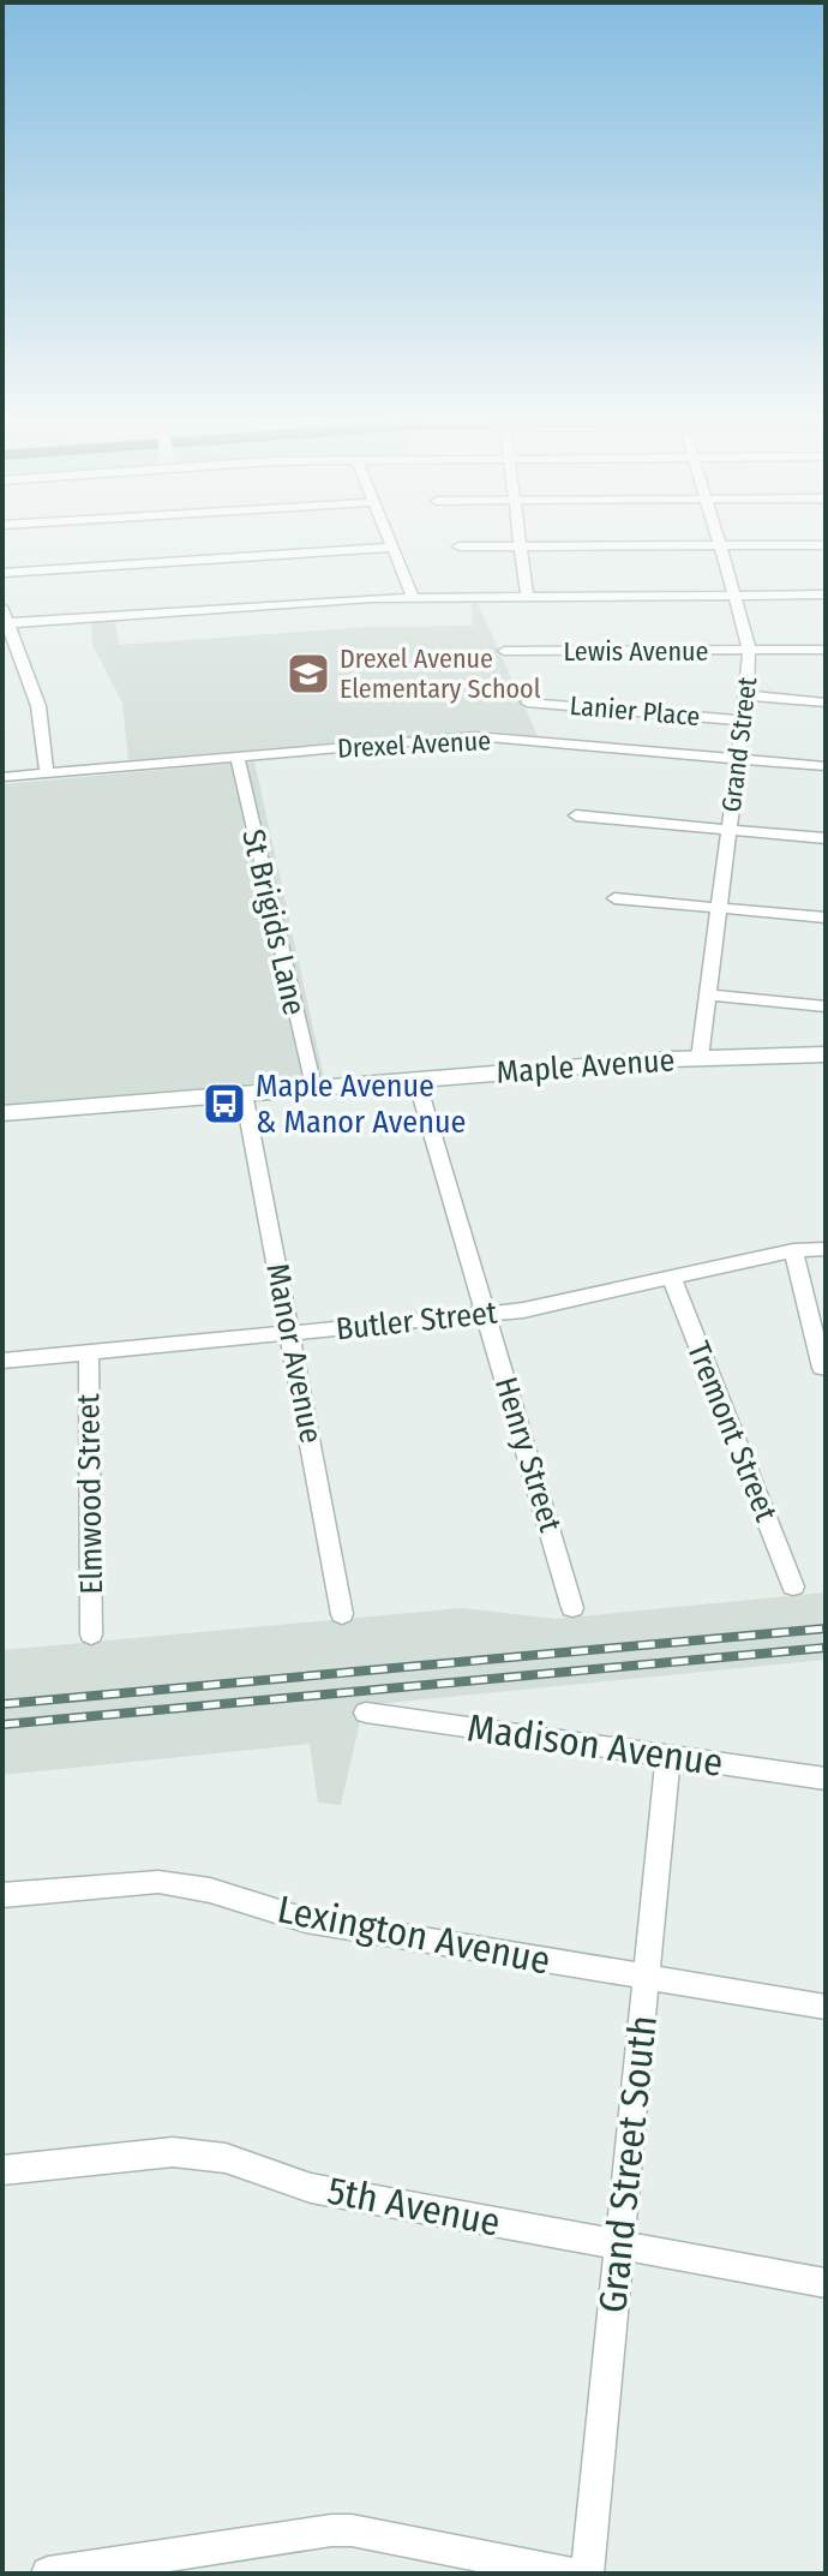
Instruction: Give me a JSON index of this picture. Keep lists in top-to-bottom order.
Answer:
{
  "streets": {
    "main road": ["Maple Avenue"],
    "street": [
      "Lewis Avenue",
      "Lanier Place",
      "Drexel Avenue",
      "Grand Street",
      "St Brigids Lane",
      "Butler Street",
      "Manor Avenue",
      "Tremont Street",
      "Henry Street",
      "Elmwood Street",
      "Madison Avenue",
      "Lexington Avenue",
      "Grand Street South",
      "5th Avenue"
    ]
  },
  "crossings": [
    ["Lewis Avenue", "Grand Street"],
    ["Lanier Place", "Grand Street"],
    ["Drexel Avenue", "Grand Street"],
    ["Drexel Avenue", "St Brigids Lane"],
    ["Grand Street", "Maple Avenue"],
    ["St Brigids Lane", "Maple Avenue"],
    ["Maple Avenue", "Manor Avenue"],
    ["Maple Avenue", "Henry Street"],
    ["Butler Street", "Manor Avenue"],
    ["Butler Street", "Tremont Street"],
    ["Butler Street", "Henry Street"],
    ["Butler Street", "Elmwood Street"],
    ["Madison Avenue", "Grand Street South"],
    ["Lexington Avenue", "Grand Street South"],
    ["Grand Street South", "5th Avenue"]
  ],
  "places": {
    "school or university": ["Drexel Avenue Elementary School"],
    "bus stop": ["Maple Avenue & Manor Avenue"]
  }
}
